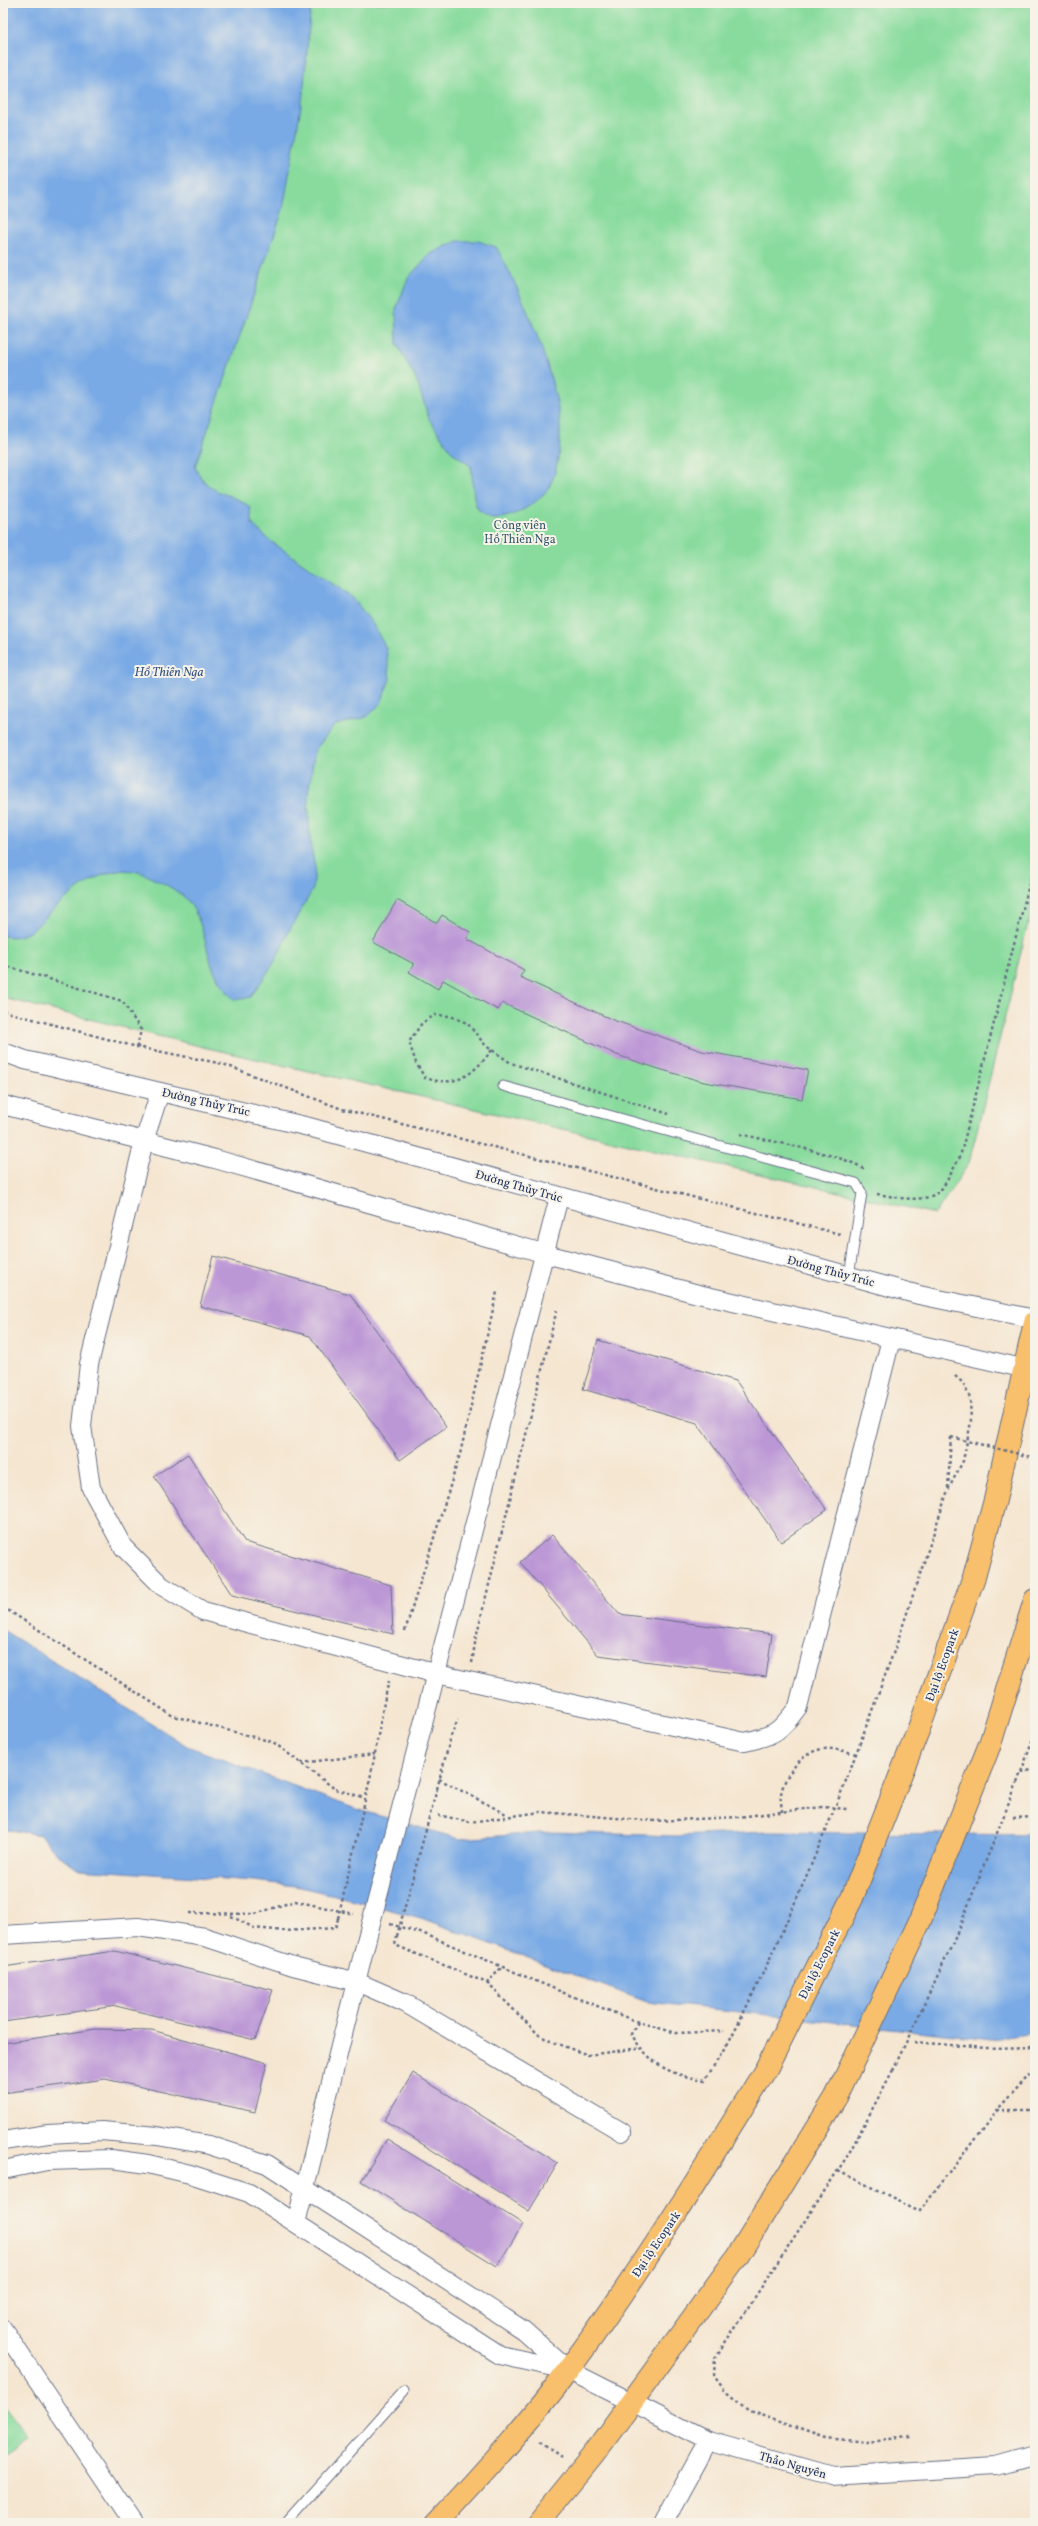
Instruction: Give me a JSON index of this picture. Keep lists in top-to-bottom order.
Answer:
{
  "streets": {
    "highway": ["Đại lộ Ecopark"],
    "street": ["Đường Thủy Trúc", "Thảo Nguyên"]
  },
  "crossings": [
    ["Đại lộ Ecopark", "Thảo Nguyên"]
  ],
  "water": ["Hồ Thiên Nga"],
  "parks": ["Công viên Hồ Thiên Nga"]
}
